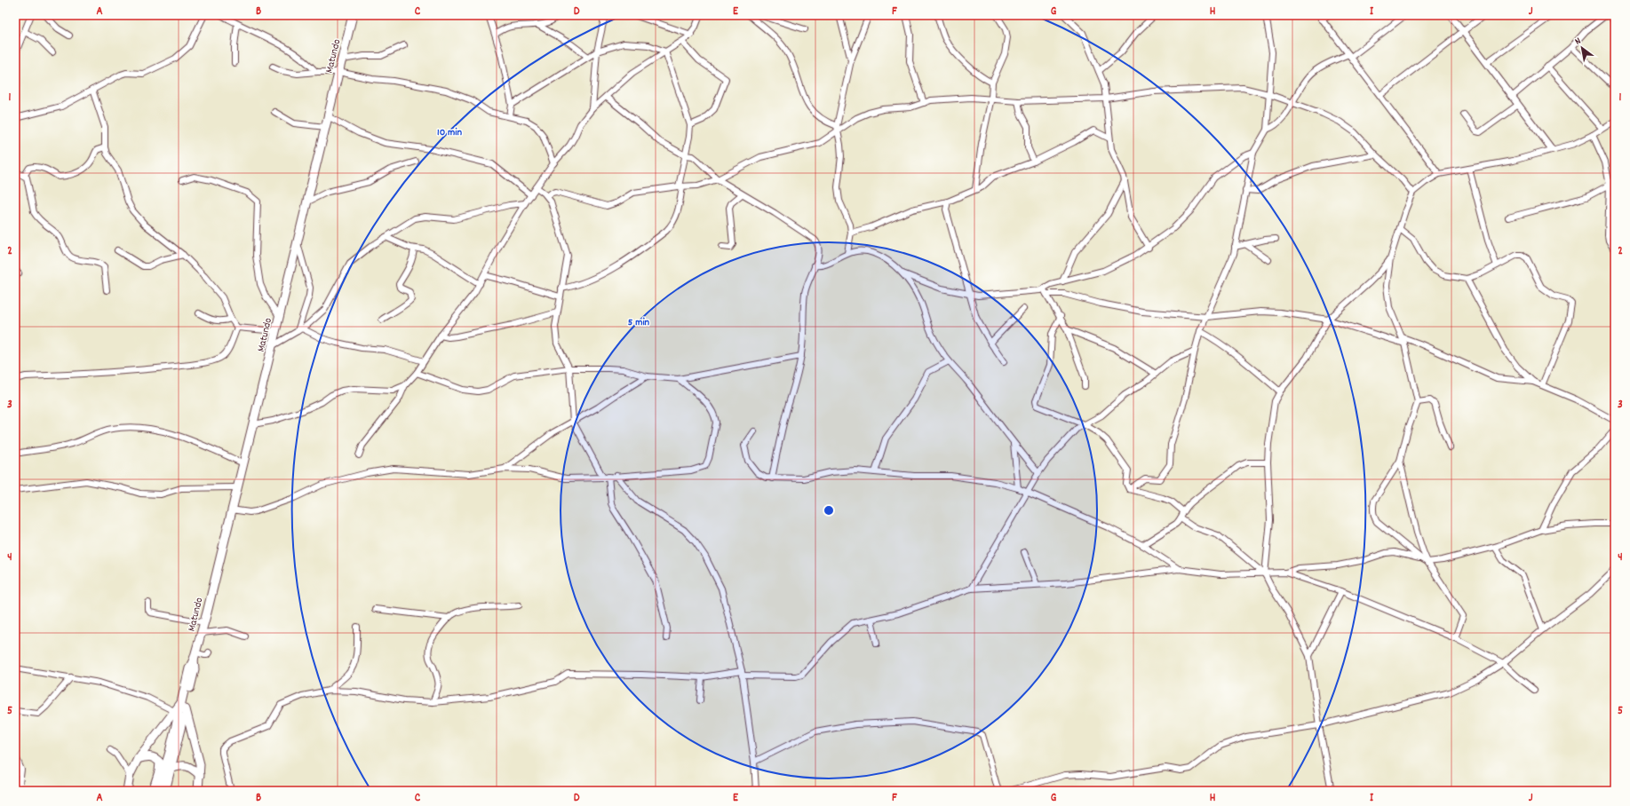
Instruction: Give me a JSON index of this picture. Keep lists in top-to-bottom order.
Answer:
{
  "streets": {
    "main road": ["Matundo"]
  },
  "north": "top left",
  "grid": {
    "columns": [
      "A",
      "B",
      "C",
      "D",
      "E",
      "F",
      "G",
      "H",
      "I",
      "J"
    ],
    "rows": [
      "1",
      "2",
      "3",
      "4",
      "5"
    ]
  },
  "rings": ["10 min", "5 min"]
}
